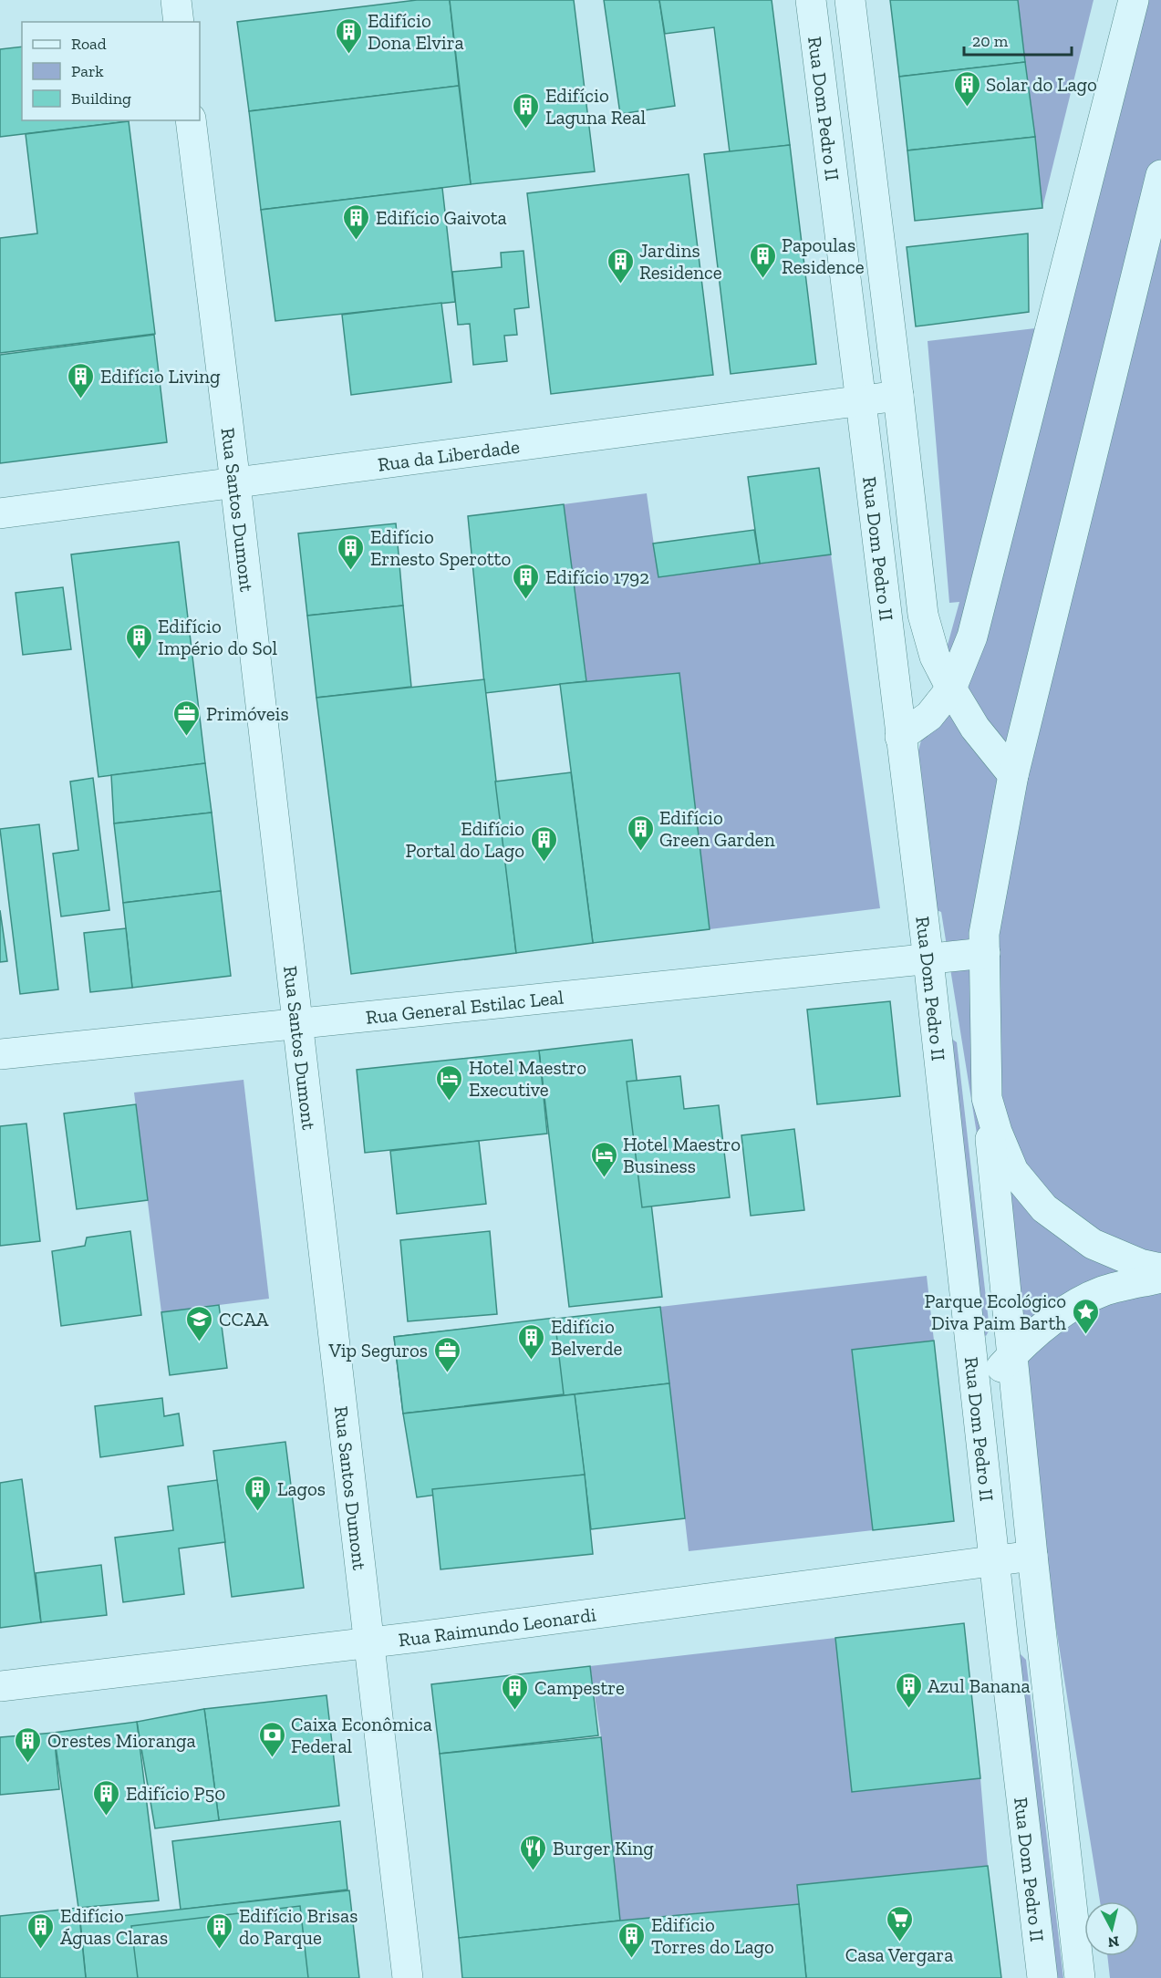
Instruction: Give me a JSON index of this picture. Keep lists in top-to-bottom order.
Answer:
{
  "streets": {
    "street": [
      "Rua Dom Pedro II",
      "Rua da Liberdade",
      "Rua Santos Dumont",
      "Rua General Estilac Leal",
      "Rua Raimundo Leonardi"
    ]
  },
  "crossings": [
    ["Rua Dom Pedro II", "Rua da Liberdade"],
    ["Rua Dom Pedro II", "Rua General Estilac Leal"],
    ["Rua Dom Pedro II", "Rua Raimundo Leonardi"],
    ["Rua da Liberdade", "Rua Santos Dumont"],
    ["Rua Santos Dumont", "Rua General Estilac Leal"],
    ["Rua Santos Dumont", "Rua Raimundo Leonardi"]
  ],
  "places": {
    "building": [
      "Edifício Dona Elvira",
      "Solar do Lago",
      "Edifício Laguna Real",
      "Edifício Gaivota",
      "Papoulas Residence",
      "Jardins Residence",
      "Edifício Living",
      "Edifício Ernesto Sperotto",
      "Edifício 1792",
      "Edifício Império do Sol",
      "Edifício Green Garden",
      "Edifício Portal do Lago",
      "Edifício Belverde",
      "Lagos",
      "Azul Banana",
      "Campestre",
      "Orestes Mioranga",
      "Edifício P50",
      "Edifício Águas Claras",
      "Edifício Brisas do Parque",
      "Edifício Torres do Lago"
    ],
    "office": ["Primóveis", "Vip Seguros"],
    "hotel": ["Hotel Maestro Executive", "Hotel Maestro Business"],
    "place": ["Parque Ecológico Diva Paim Barth"],
    "school or university": ["CCAA"],
    "bank": ["Caixa Econômica Federal"],
    "restaurant": ["Burger King"],
    "supermarket": ["Casa Vergara"]
  },
  "legend": ["Road", "Park", "Building"],
  "scale_bar": "20 m",
  "north": "bottom"
}
